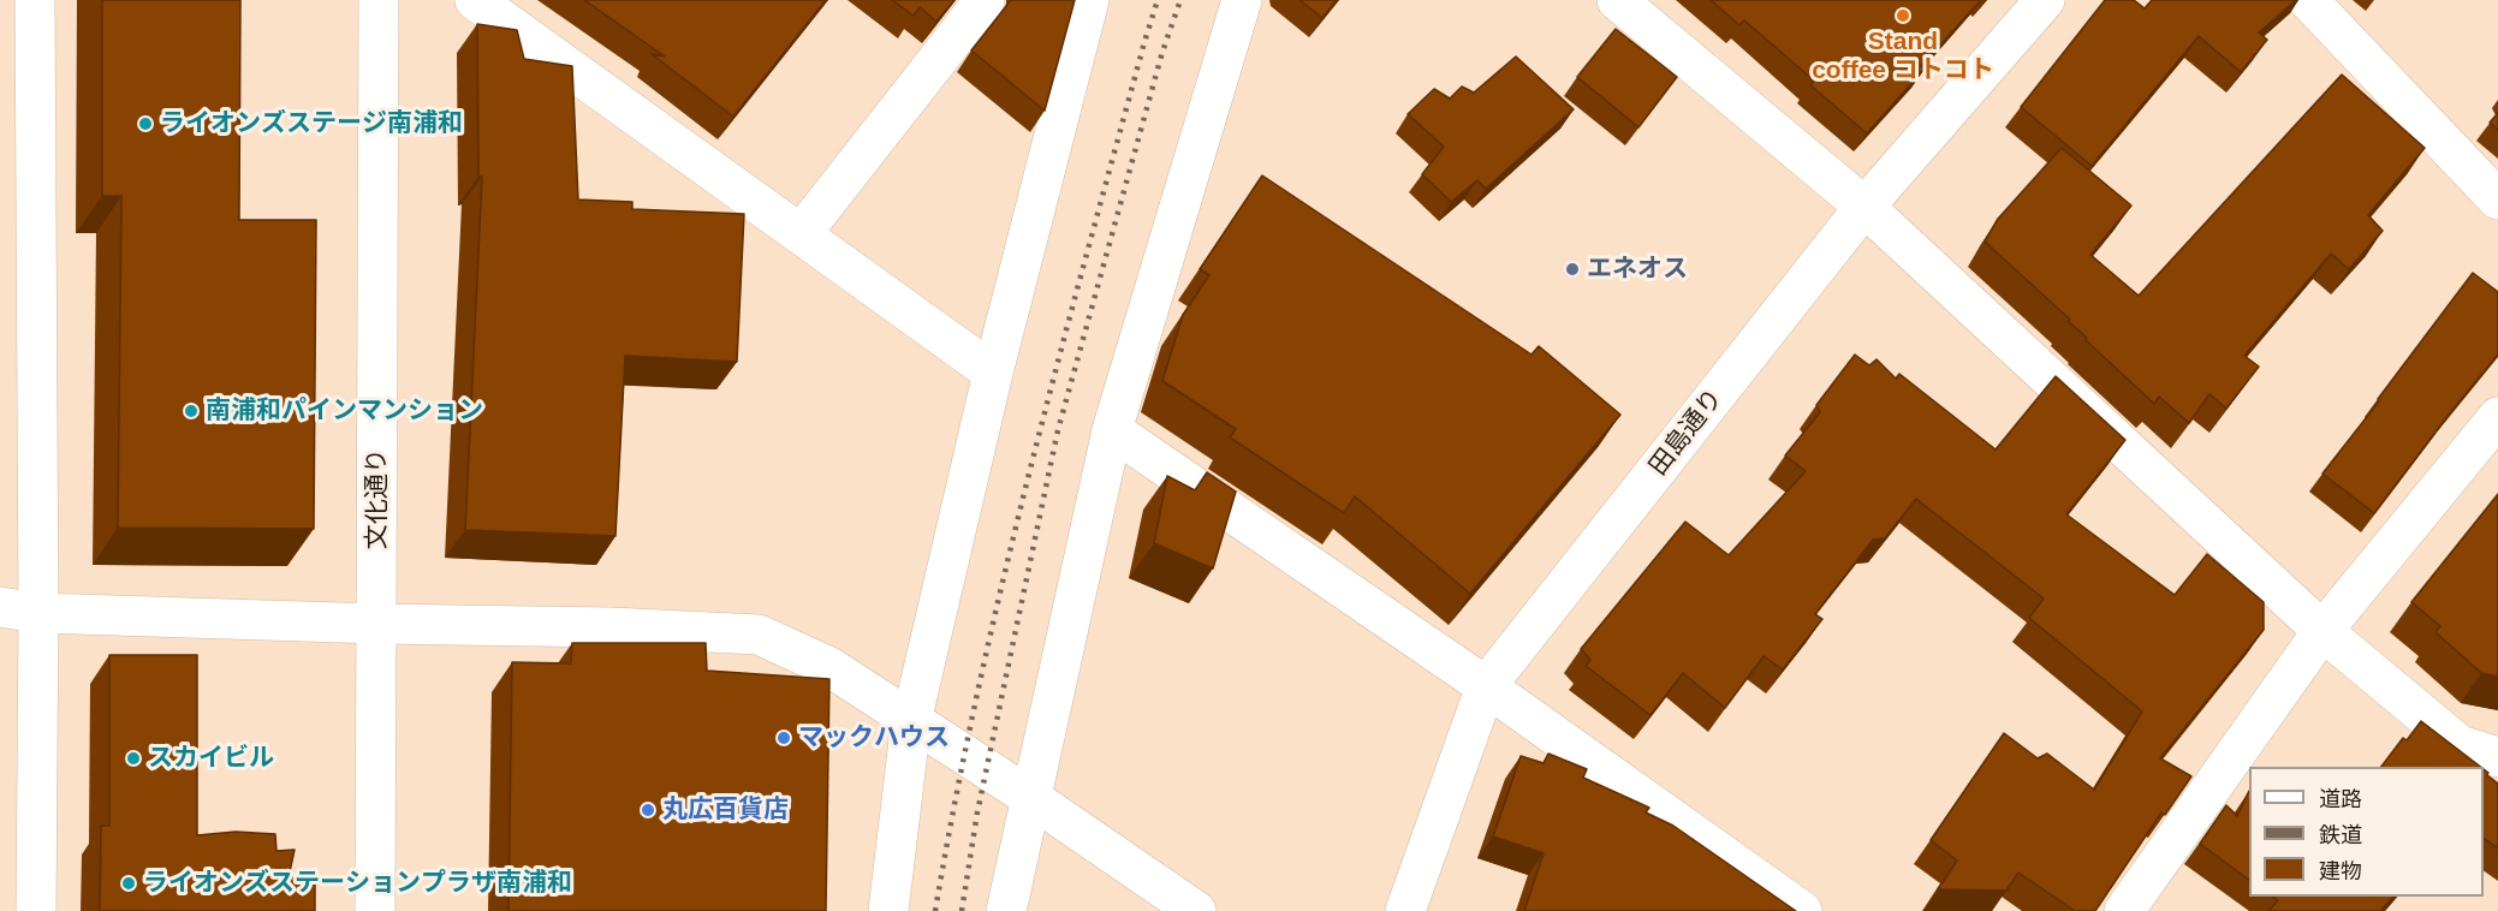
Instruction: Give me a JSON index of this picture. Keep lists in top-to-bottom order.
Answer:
{
  "streets": {
    "street": ["田島通り", "文化通り"]
  },
  "places": [
    "Stand coffee コトコト",
    "ライオンズステージ南浦和",
    "エネオス",
    "南浦和パインマンション",
    "マックハウス",
    "スカイビル",
    "丸広百貨店",
    "ライオンズステーションプラザ南浦和"
  ],
  "legend": ["道路", "鉄道", "建物"]
}
